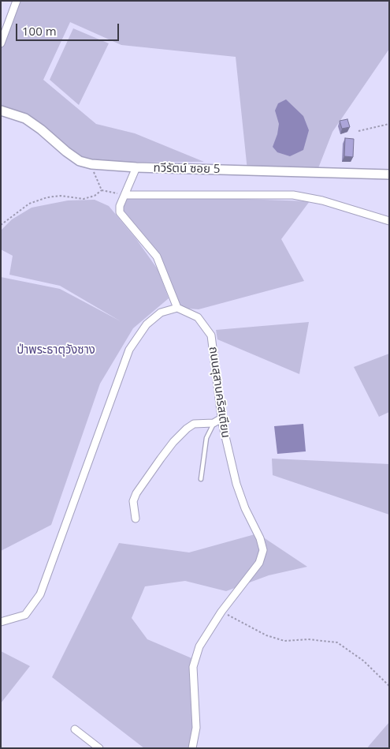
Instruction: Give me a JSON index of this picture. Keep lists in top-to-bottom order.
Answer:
{
  "streets": {
    "street": ["ทวีรัตน์ ซอย 5", "ถนนสุสานคริสเตียน"]
  },
  "parks": ["ป่าพระธาตุวังซาง"],
  "scale_bar": "100 m"
}
